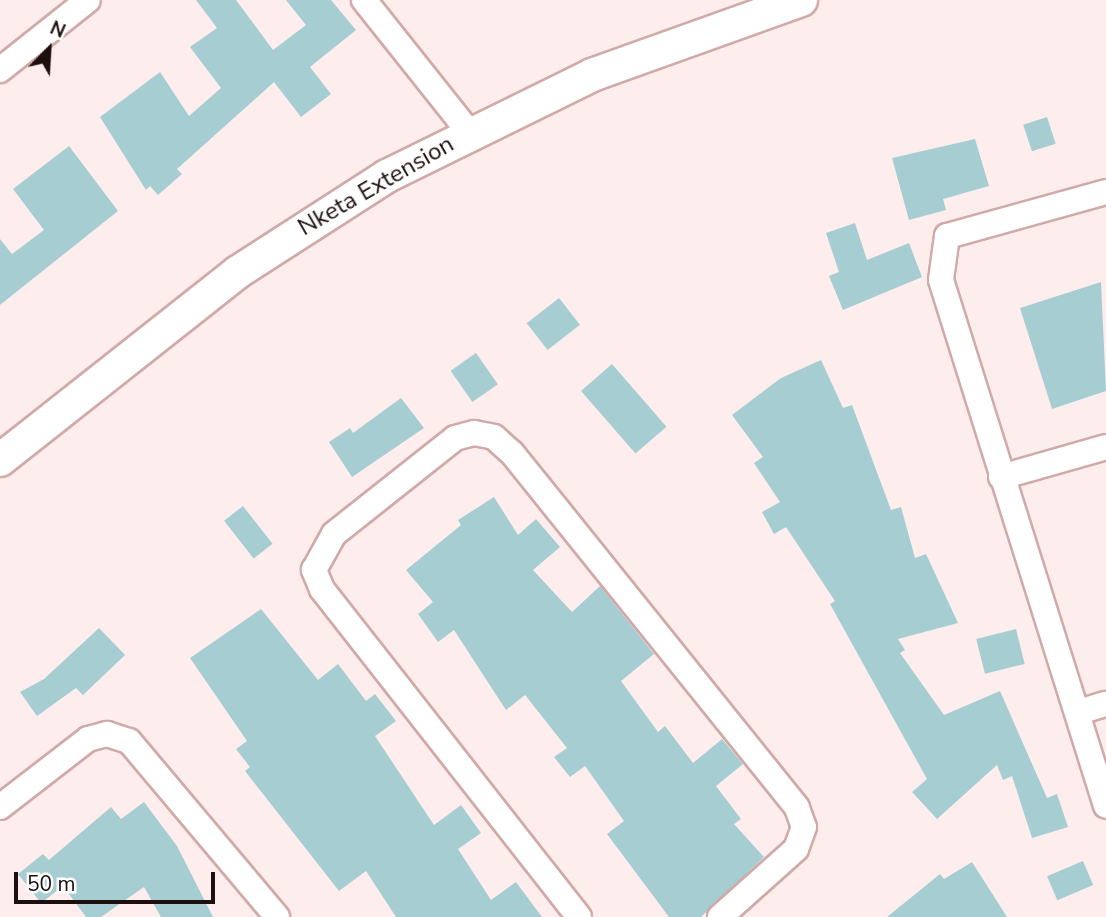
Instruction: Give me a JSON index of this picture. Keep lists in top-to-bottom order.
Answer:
{
  "streets": {
    "street": ["Nketa Extension"]
  },
  "scale_bar": "50 m",
  "north": "top right"
}
